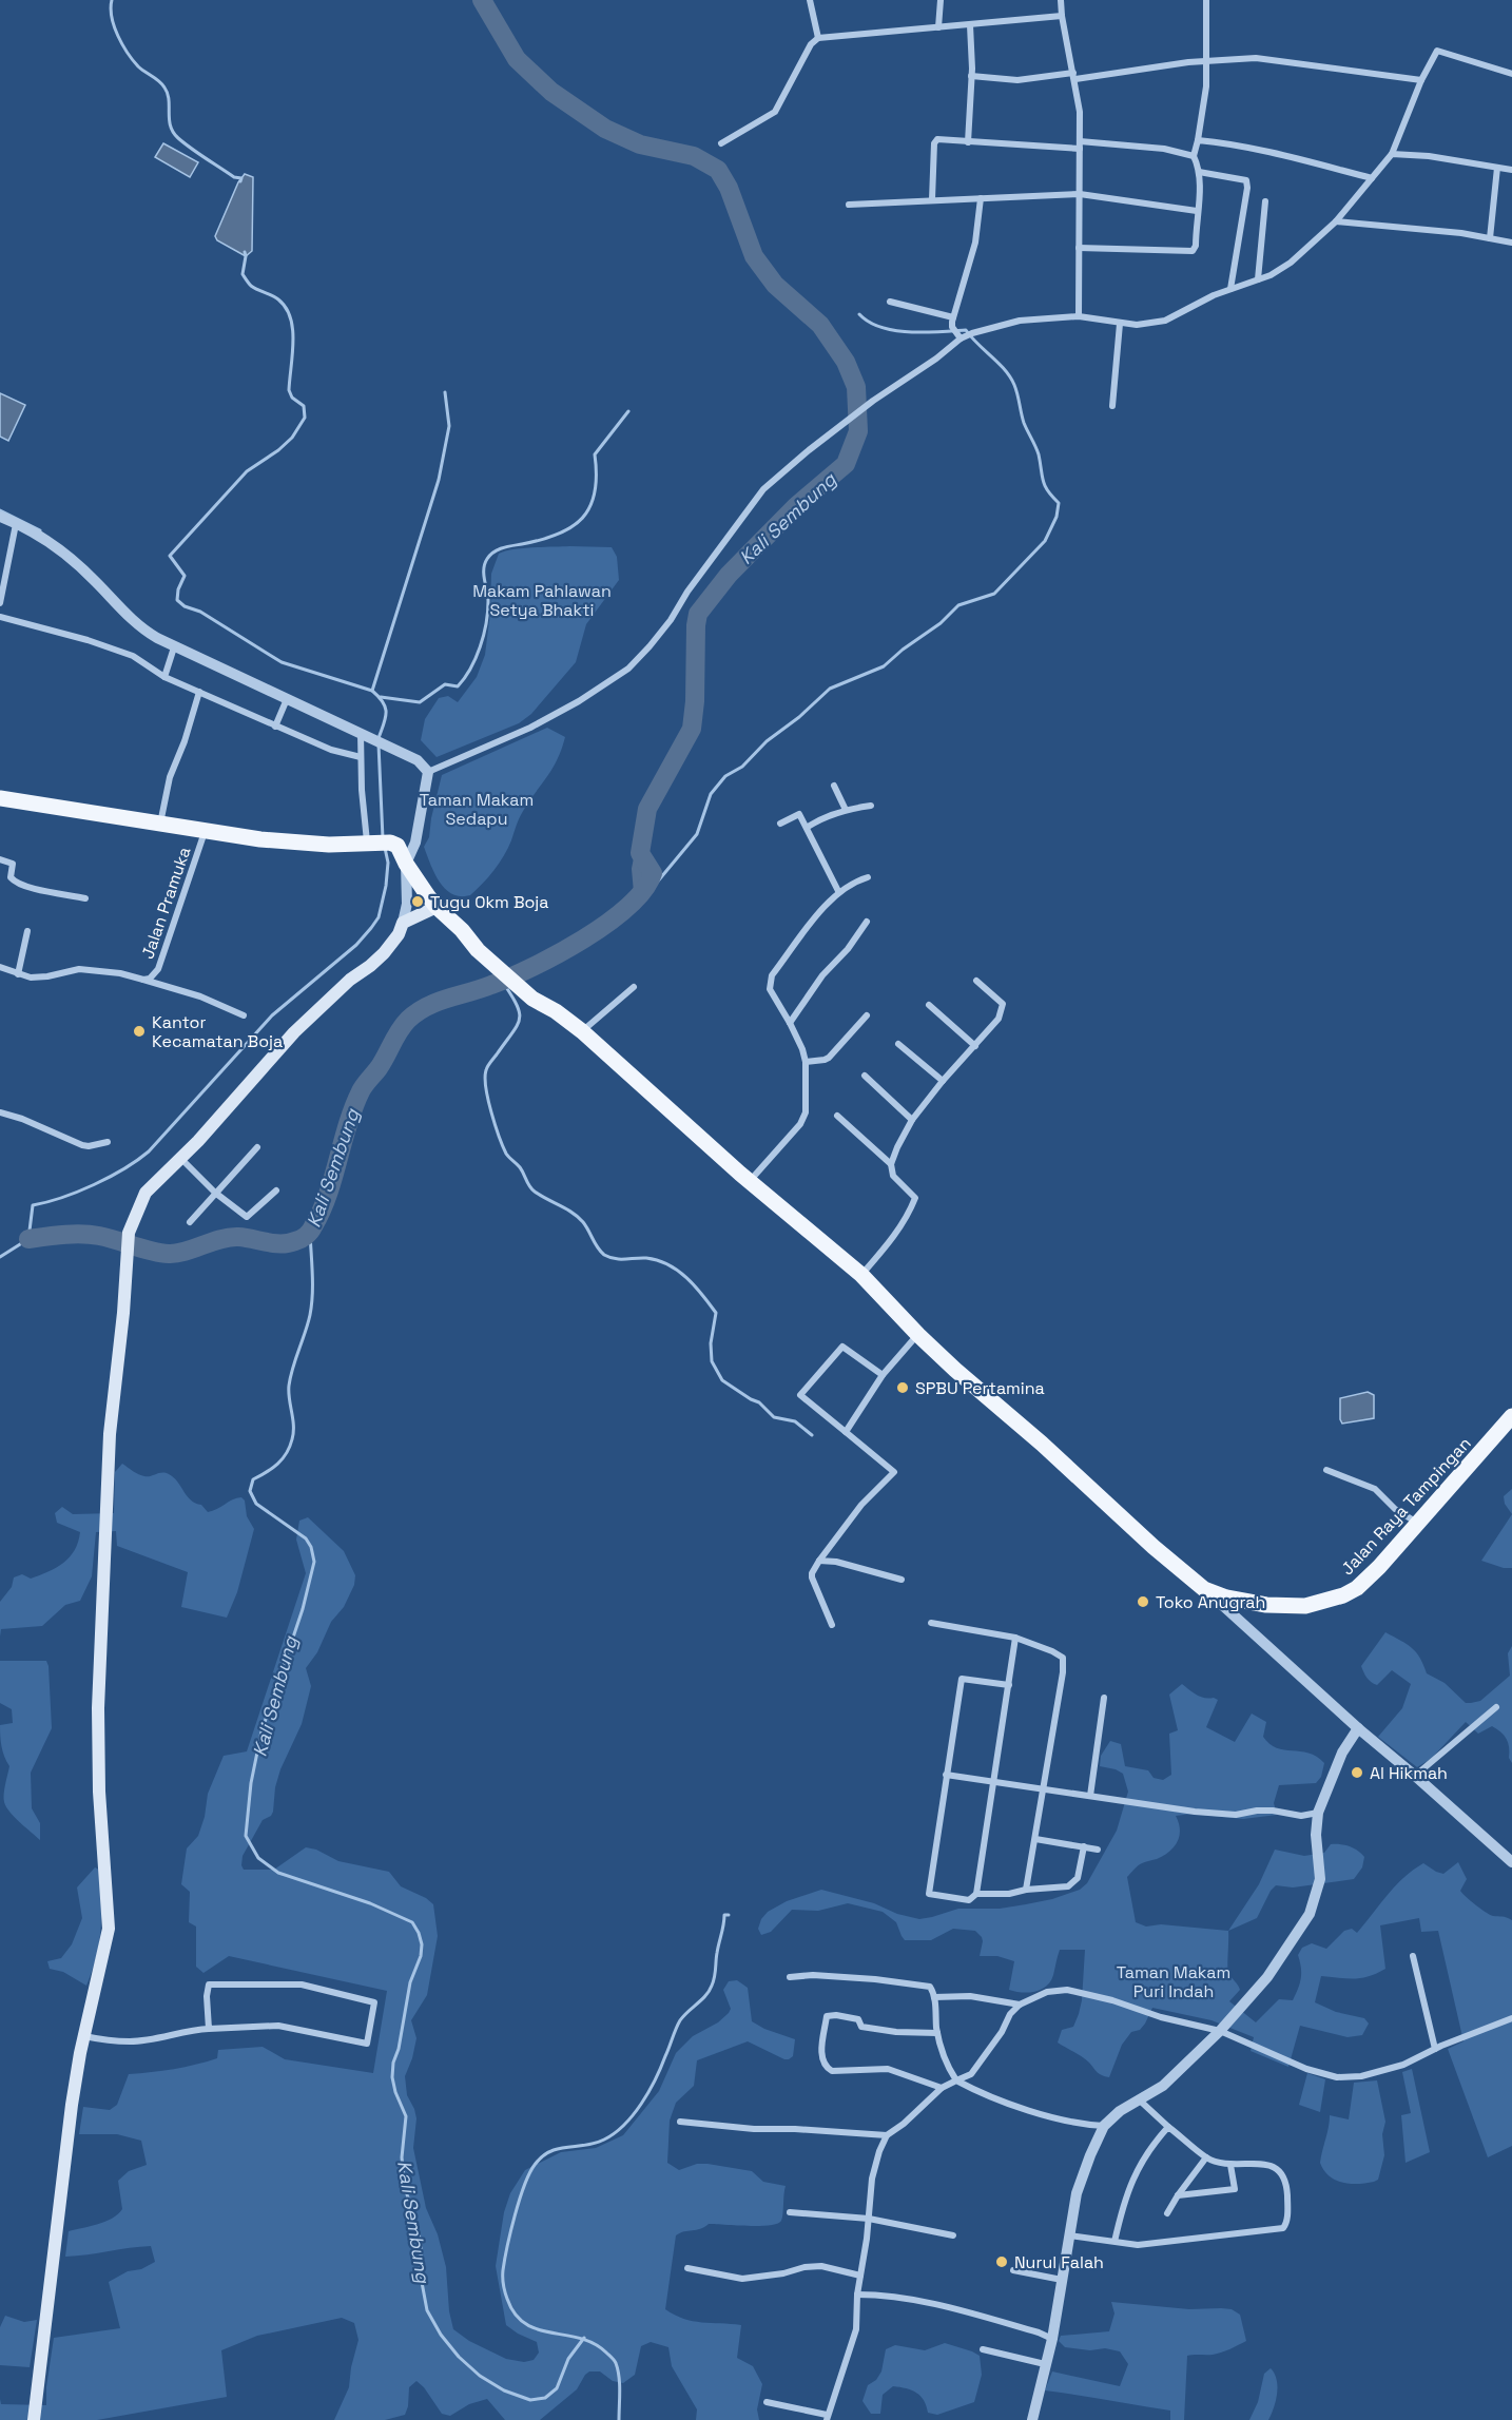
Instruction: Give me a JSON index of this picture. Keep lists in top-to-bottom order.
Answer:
{
  "streets": {
    "main road": ["Jalan Raya Tampingan"],
    "street": ["Jalan Pramuka"]
  },
  "water": ["Kali Sembung"],
  "parks": ["Makam Pahlawan Setya Bhakti", "Taman Makam Sedapu", "Taman Makam Puri Indah"],
  "places": [
    "Tugu 0km Boja",
    "Kantor Kecamatan Boja",
    "SPBU Pertamina",
    "Toko Anugrah",
    "Al Hikmah",
    "Nurul Falah"
  ]
}
